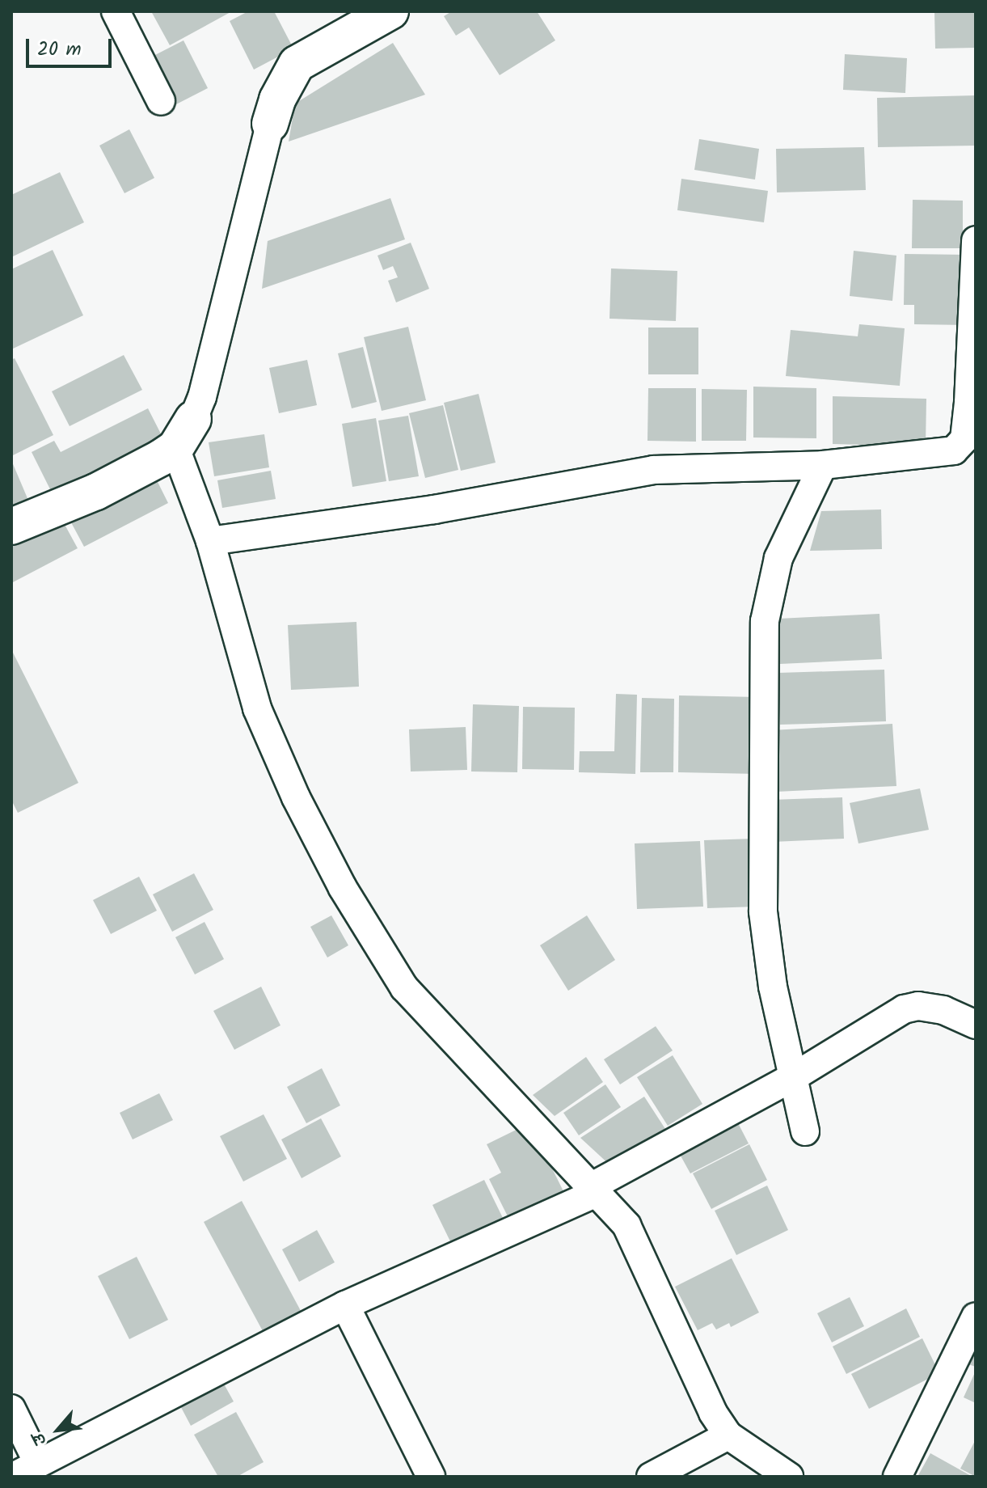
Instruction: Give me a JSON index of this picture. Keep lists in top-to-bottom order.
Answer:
{
  "scale_bar": "20 m",
  "north": "bottom left"
}
